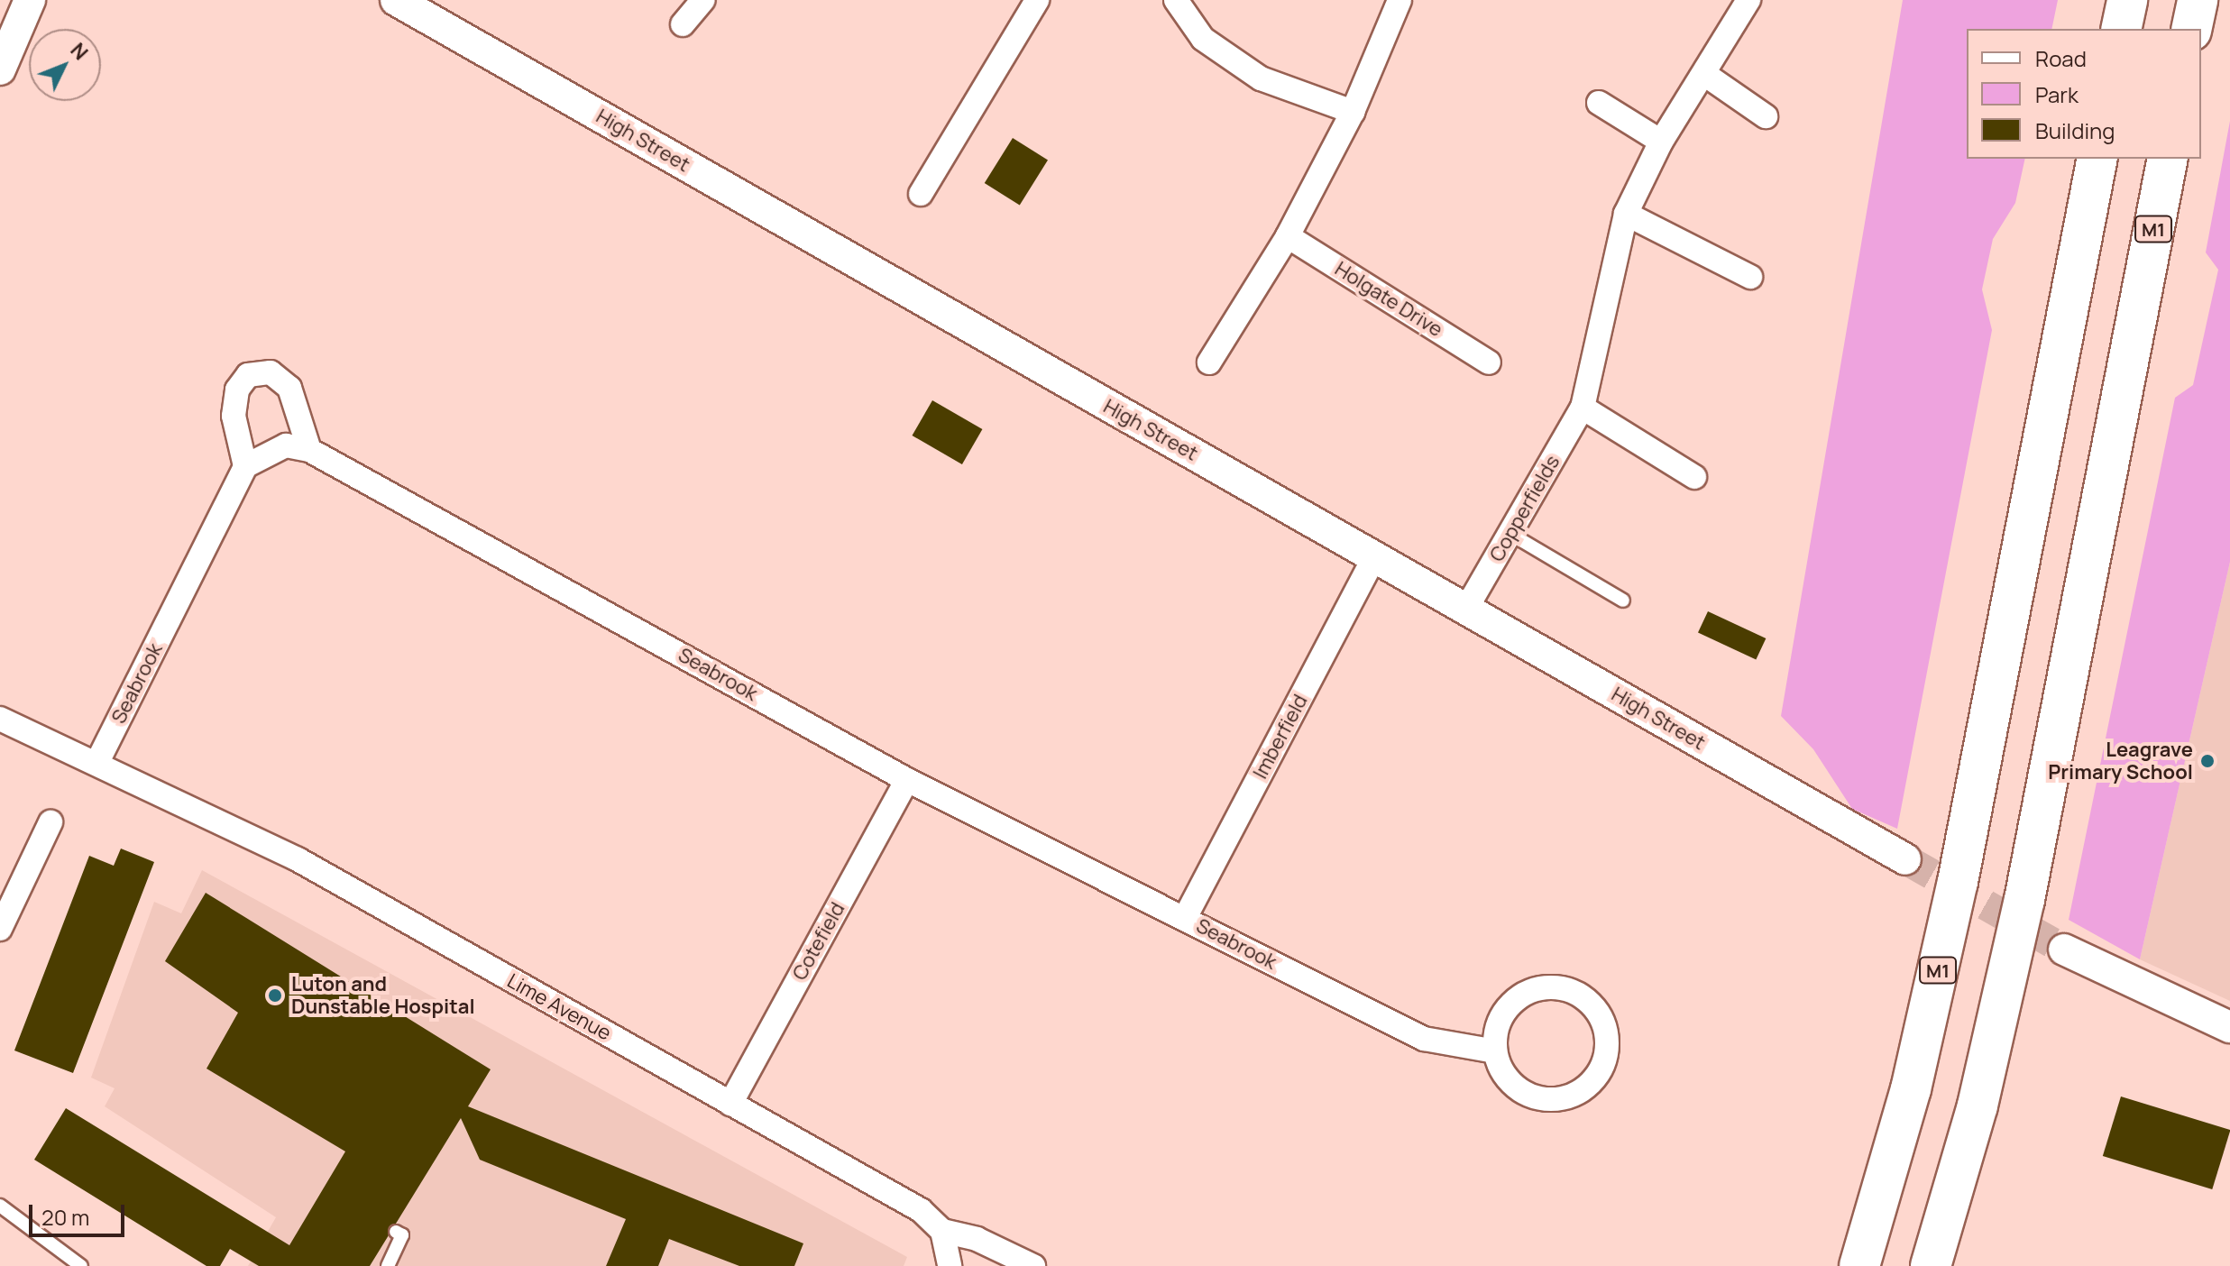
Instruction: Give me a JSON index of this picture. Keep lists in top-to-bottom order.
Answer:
{
  "streets": {
    "highway": ["M1"],
    "street": [
      "High Street",
      "Holgate Drive",
      "Copperfields",
      "Seabrook",
      "Imberfield",
      "Cotefield",
      "Lime Avenue"
    ]
  },
  "crossings": [
    ["High Street", "Copperfields"],
    ["High Street", "Imberfield"],
    ["Seabrook", "Imberfield"],
    ["Seabrook", "Cotefield"],
    ["Seabrook", "Lime Avenue"],
    ["Cotefield", "Lime Avenue"]
  ],
  "places": ["Leagrave Primary School", "Luton and Dunstable Hospital"],
  "legend": ["Road", "Park", "Building"],
  "scale_bar": "20 m",
  "north": "top right"
}
